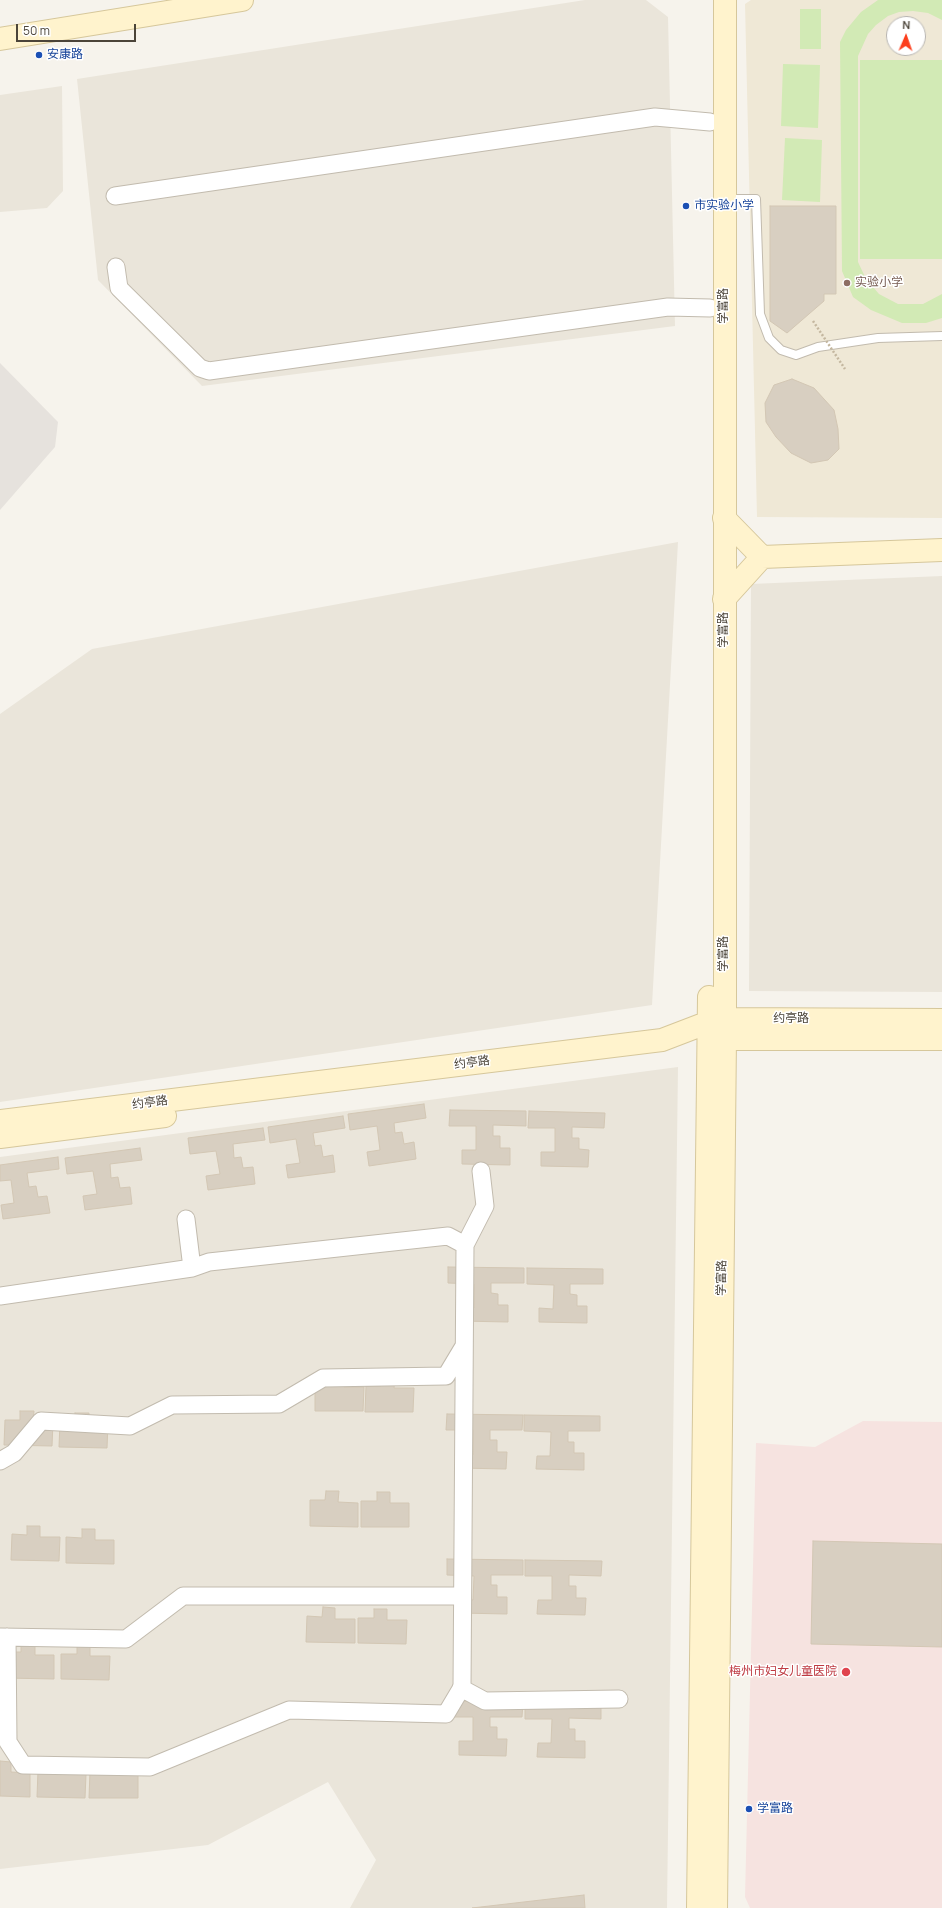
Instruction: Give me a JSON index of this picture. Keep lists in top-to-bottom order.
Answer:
{
  "streets": {
    "street": ["学富路", "约亭路"]
  },
  "crossings": [
    ["学富路", "约亭路"]
  ],
  "places": [
    "安康路",
    "市实验小学",
    "实验小学",
    "梅州市妇女儿童医院",
    "学富路"
  ],
  "scale_bar": "50 m",
  "north": "top"
}
